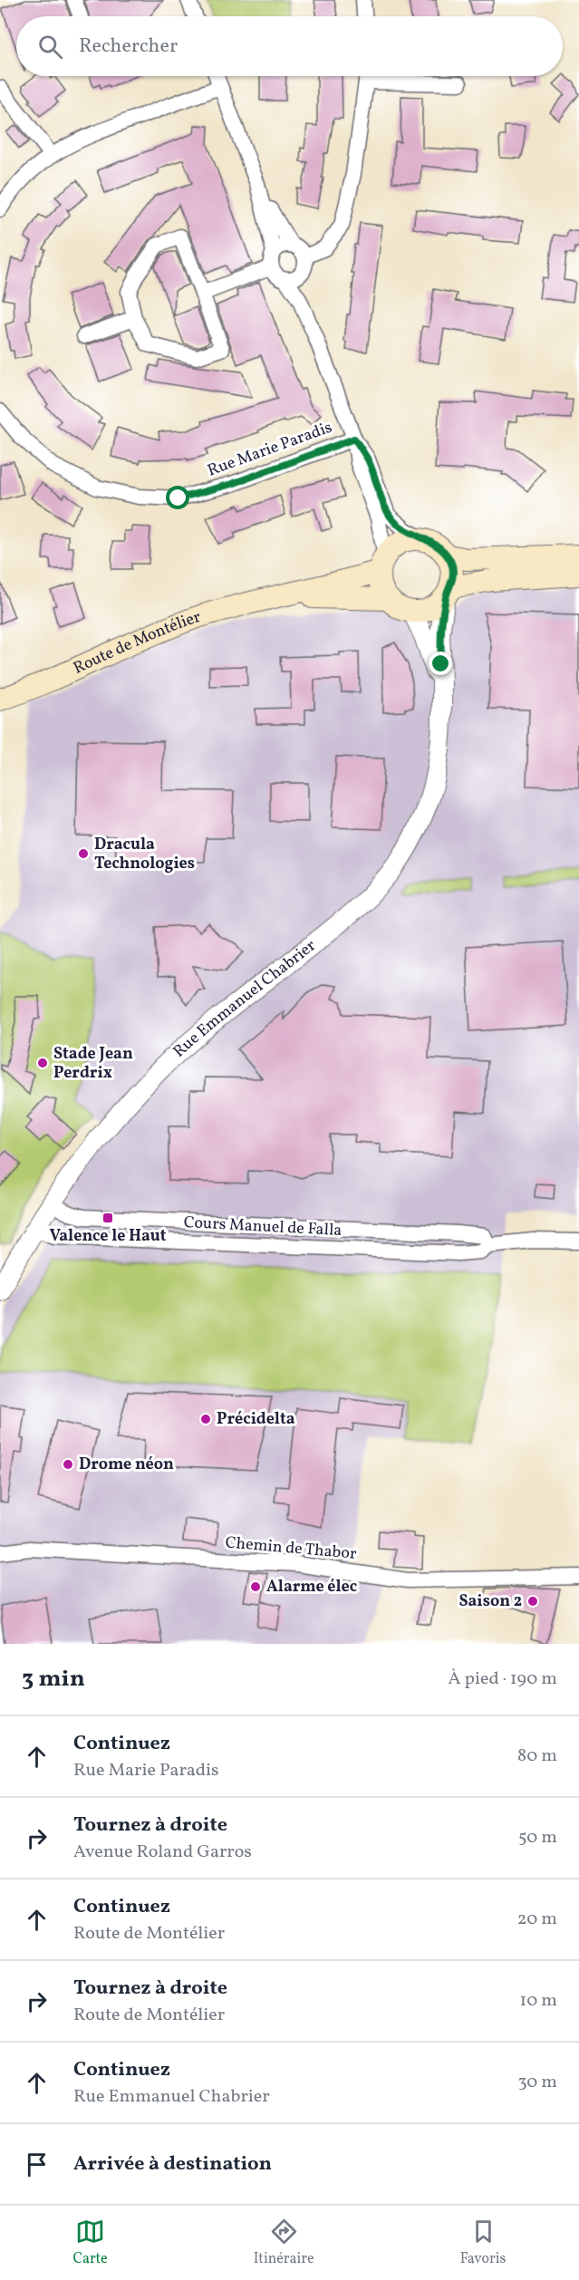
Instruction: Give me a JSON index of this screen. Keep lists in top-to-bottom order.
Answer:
{
  "streets": {
    "main road": ["Route de Montélier"],
    "street": [
      "Rue Marie Paradis",
      "Rue Emmanuel Chabrier",
      "Cours Manuel de Falla",
      "Chemin de Thabor"
    ]
  },
  "crossings": [
    ["Route de Montélier", "Rue Emmanuel Chabrier"],
    ["Rue Emmanuel Chabrier", "Cours Manuel de Falla"]
  ],
  "places": {
    "other": [
      "Dracula Technologies",
      "Stade Jean Perdrix",
      "Précidelta",
      "Drome néon",
      "Alarme élec",
      "Saison 2"
    ],
    "transit": ["Valence le Haut"]
  },
  "page": {
    "search": "Rechercher",
    "heading": ["3 min", "À pied · 190 m"],
    "list": [
      ["Continuez", "Rue Marie Paradis", "80 m"],
      ["Tournez à droite", "Avenue Roland Garros", "50 m"],
      ["Continuez", "Route de Montélier", "20 m"],
      ["Tournez à droite", "Route de Montélier", "10 m"],
      ["Continuez", "Rue Emmanuel Chabrier", "30 m"],
      "Arrivée à destination"
    ],
    "nav": ["Carte", "Itinéraire", "Favoris"]
  }
}
